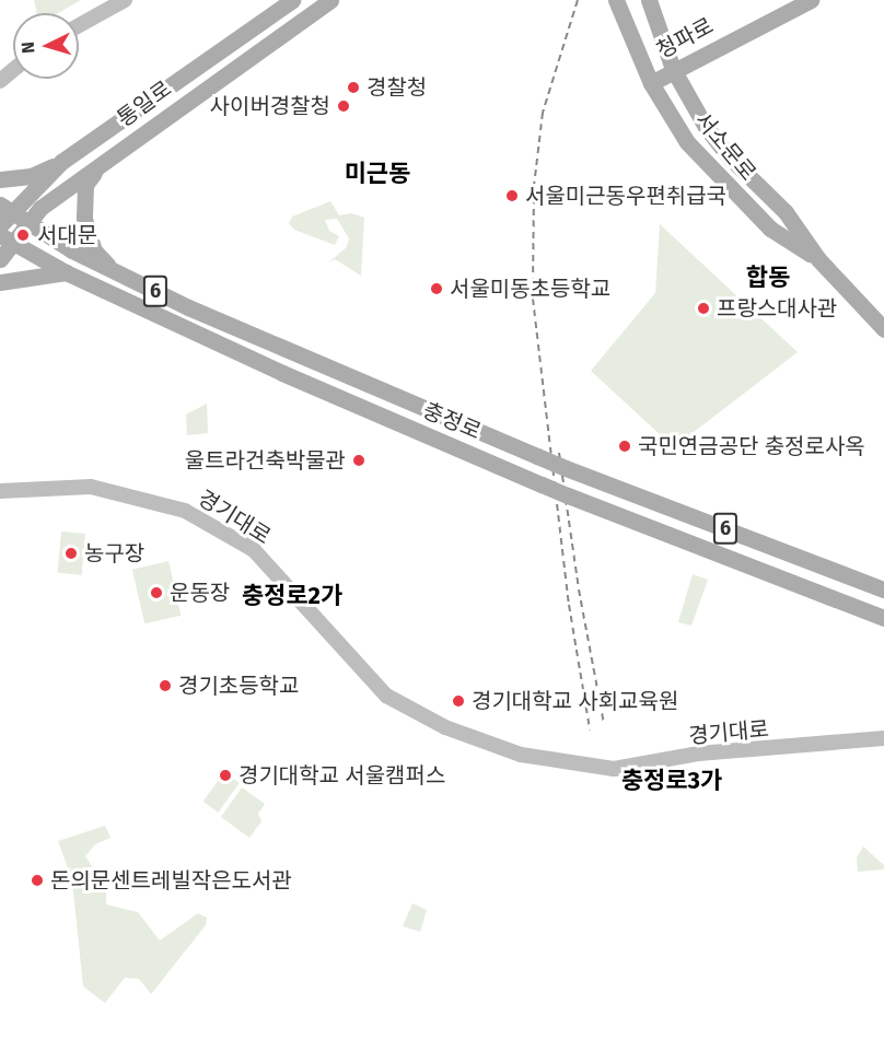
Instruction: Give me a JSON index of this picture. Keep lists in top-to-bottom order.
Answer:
{
  "streets": {
    "main road": [
      "청파로",
      "통일로",
      "서소문로",
      "6",
      "충정로",
      "경기대로"
    ]
  },
  "crossings": [
    ["청파로", "서소문로"],
    ["통일로", "6"],
    ["통일로", "충정로"],
    ["6", "충정로"]
  ],
  "districts": [
    "미근동",
    "합동",
    "충정로2가",
    "충정로3가"
  ],
  "places": [
    "경찰청",
    "사이버경찰청",
    "서울미근동우편취급국",
    "서대문",
    "서울미동초등학교",
    "프랑스대사관",
    "국민연금공단 충정로사옥",
    "울트라건축박물관",
    "농구장",
    "운동장",
    "경기초등학교",
    "경기대학교 사회교육원",
    "경기대학교 서울캠퍼스",
    "돈의문센트레빌작은도서관"
  ],
  "north": "left"
}
